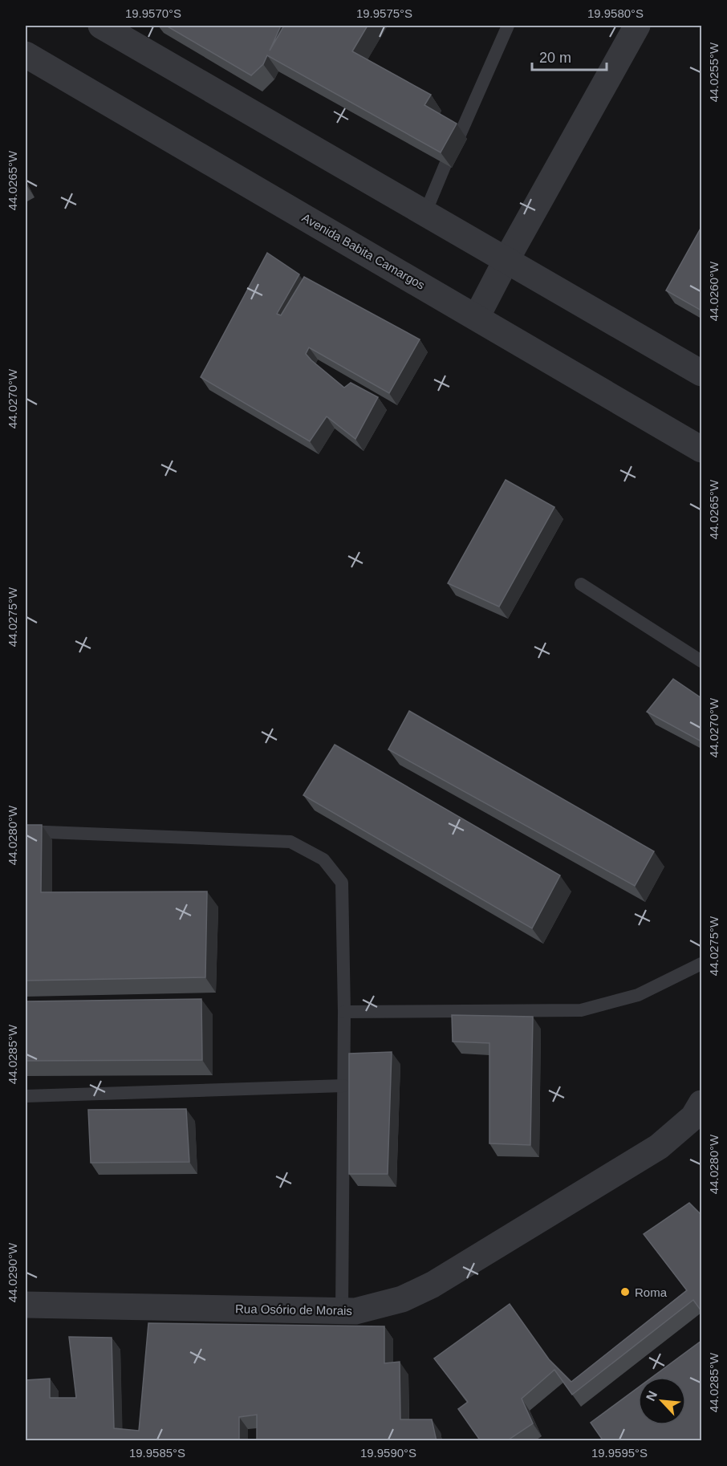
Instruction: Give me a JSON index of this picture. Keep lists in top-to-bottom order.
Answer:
{
  "streets": {
    "street": ["Avenida Babita Camargos", "Rua Osório de Morais"]
  },
  "places": ["Roma"],
  "scale_bar": "20 m",
  "north": "top left",
  "coordinates": [
    "19.9570°S",
    "19.9575°S",
    "19.9580°S",
    "44.0255°W",
    "44.0265°W",
    "44.0260°W",
    "44.0270°W",
    "44.0275°W",
    "44.0280°W",
    "44.0285°W",
    "44.0290°W",
    "19.9585°S",
    "19.9590°S",
    "19.9595°S"
  ]
}
